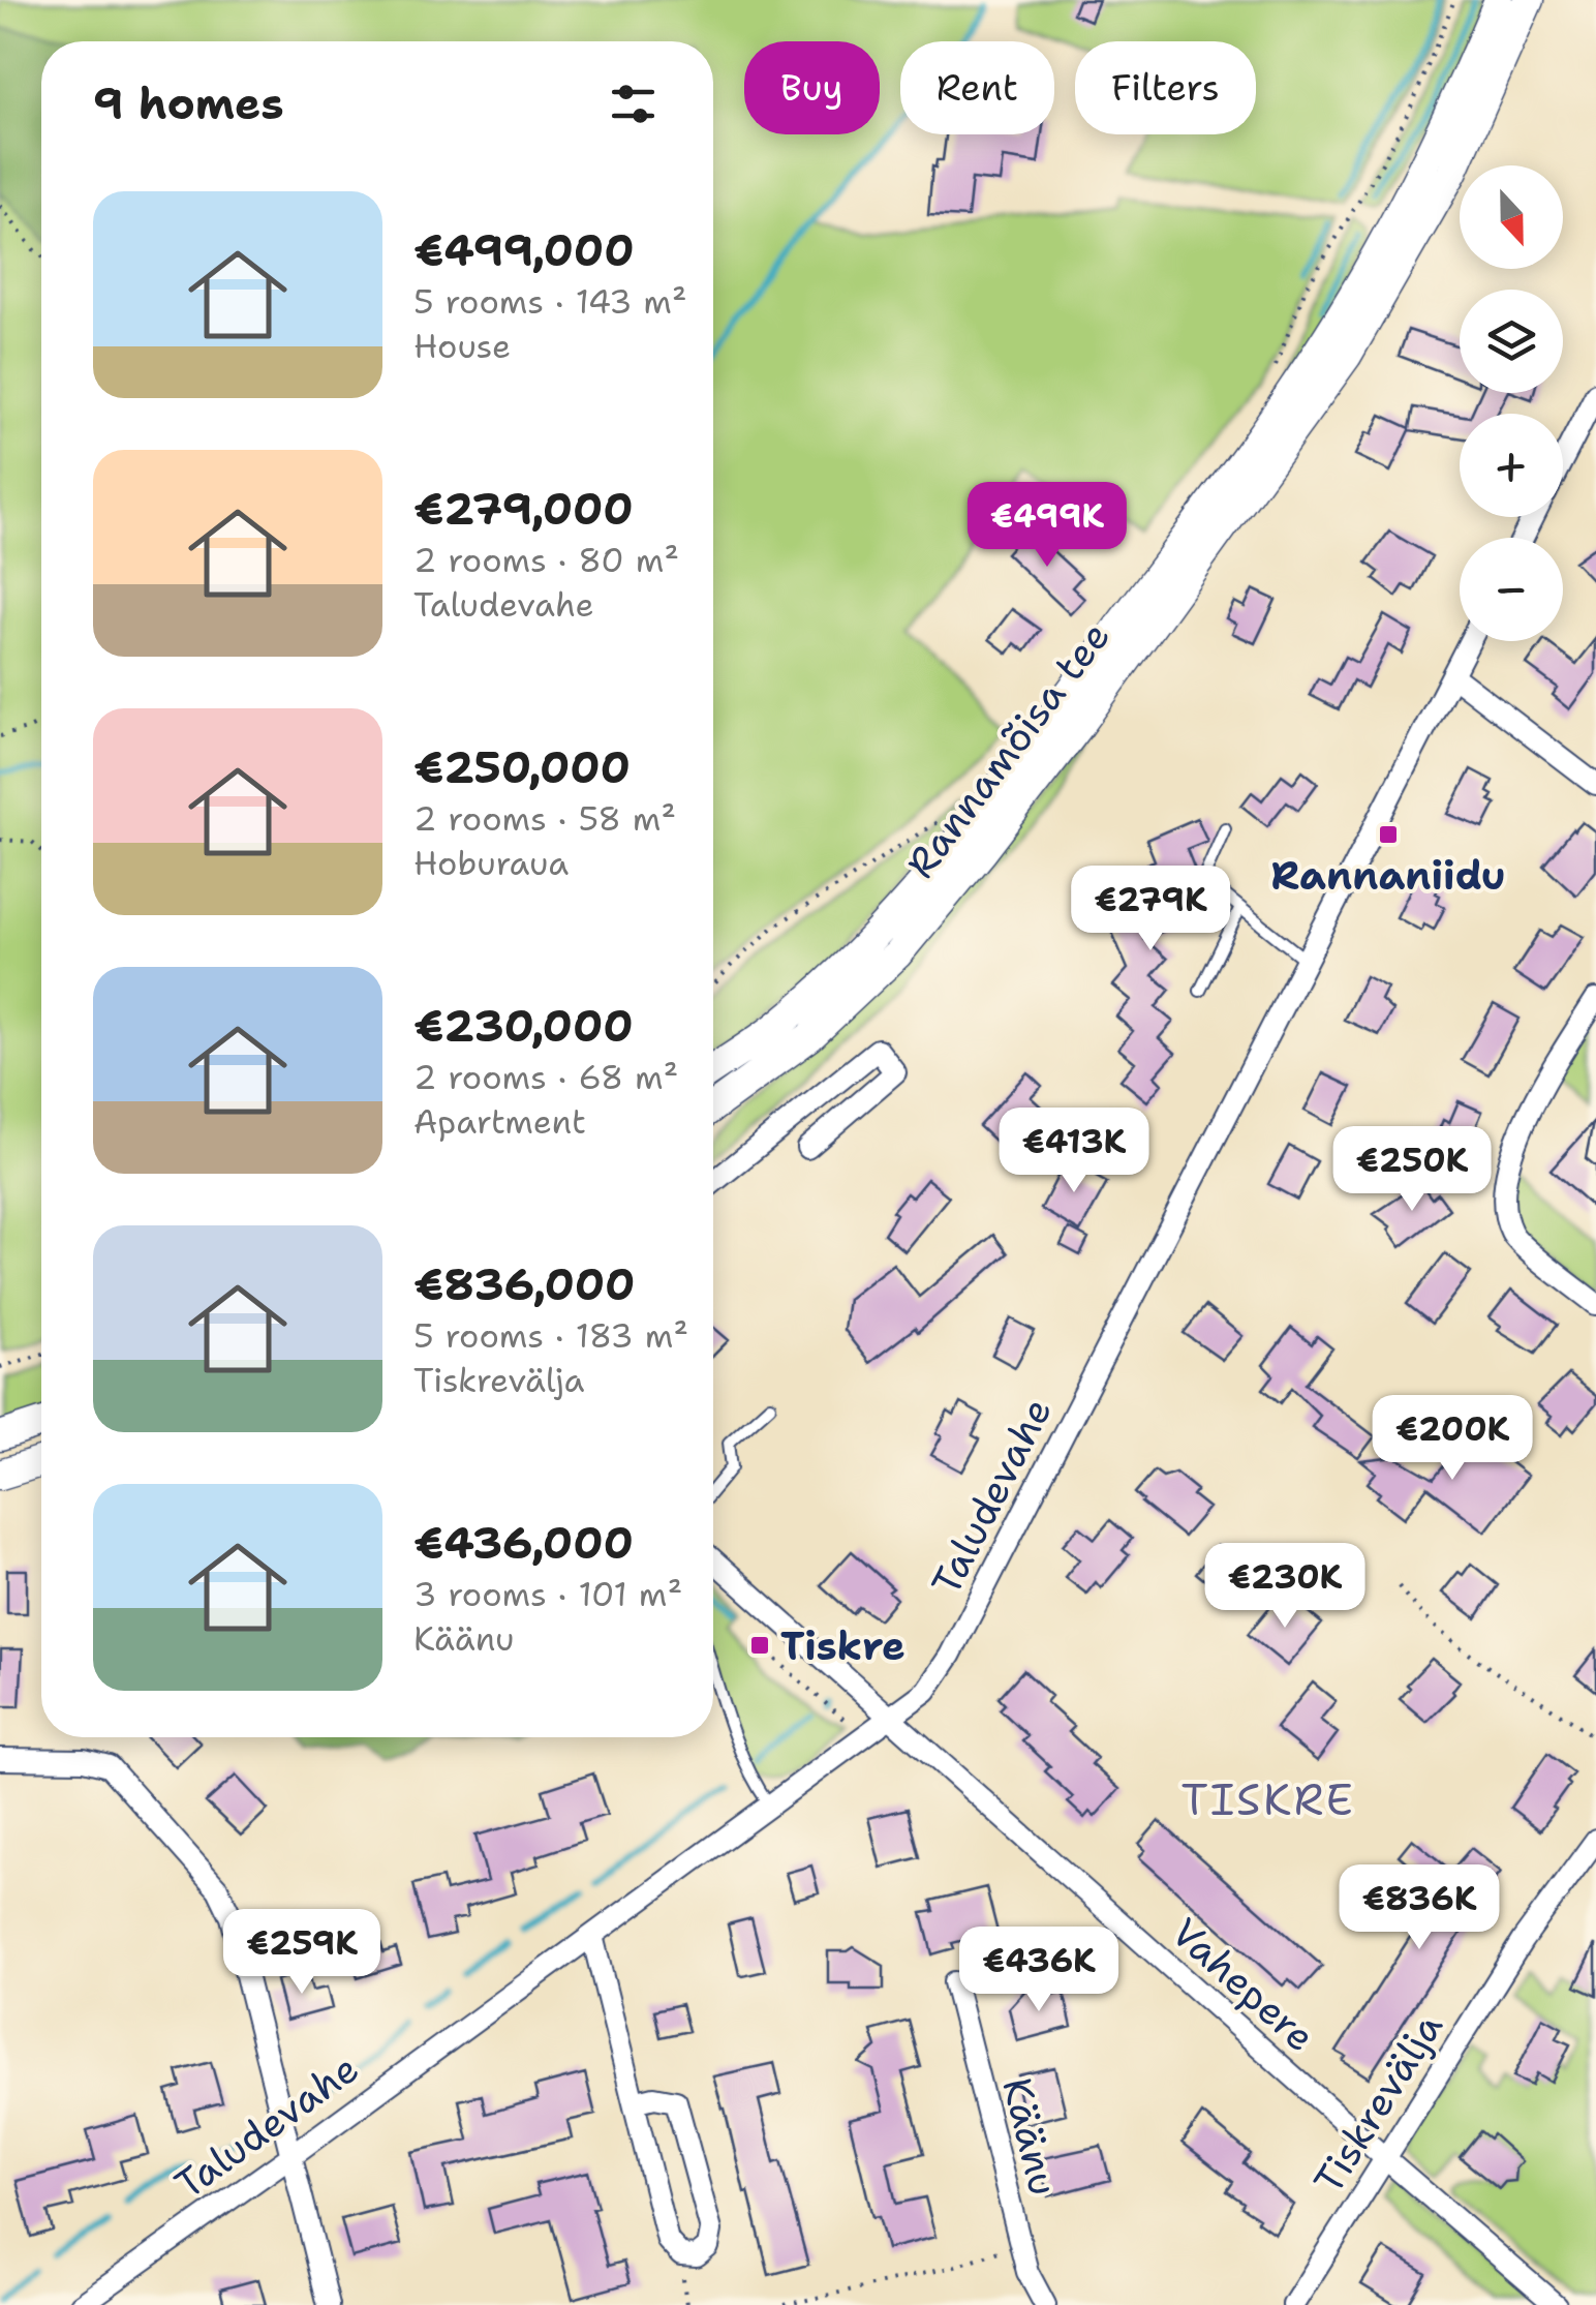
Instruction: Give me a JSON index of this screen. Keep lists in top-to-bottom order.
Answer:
{
  "streets": {
    "street": [
      "Rannamõisa tee",
      "Taludevahe",
      "Vahepere",
      "Tiskrevälja",
      "Käänu"
    ]
  },
  "crossings": [
    ["Taludevahe", "Vahepere"],
    ["Vahepere", "Tiskrevälja"]
  ],
  "districts": ["TISKRE"],
  "places": {
    "transit": ["Rannaniidu", "Tiskre"]
  },
  "north": "bottom",
  "page": {
    "chip": ["Buy", "Rent", "Filters"],
    "heading": "9 homes",
    "map_buttons": ["+", "−"],
    "list": [
      {
        "name": "€499,000",
        "note": "5 rooms · 143 m² · House"
      },
      {
        "name": "€279,000",
        "note": "2 rooms · 80 m² · Taludevahe"
      },
      {
        "name": "€250,000",
        "note": "2 rooms · 58 m² · Hoburaua"
      },
      {
        "name": "€230,000",
        "note": "2 rooms · 68 m² · Apartment"
      },
      {
        "name": "€836,000",
        "note": "5 rooms · 183 m² · Tiskrevälja"
      },
      {
        "name": "€436,000",
        "note": "3 rooms · 101 m² · Käänu"
      }
    ],
    "price": [
      "€499K",
      "€279K",
      "€413K",
      "€250K",
      "€200K",
      "€230K",
      "€836K",
      "€259K",
      "€436K"
    ]
  }
}
